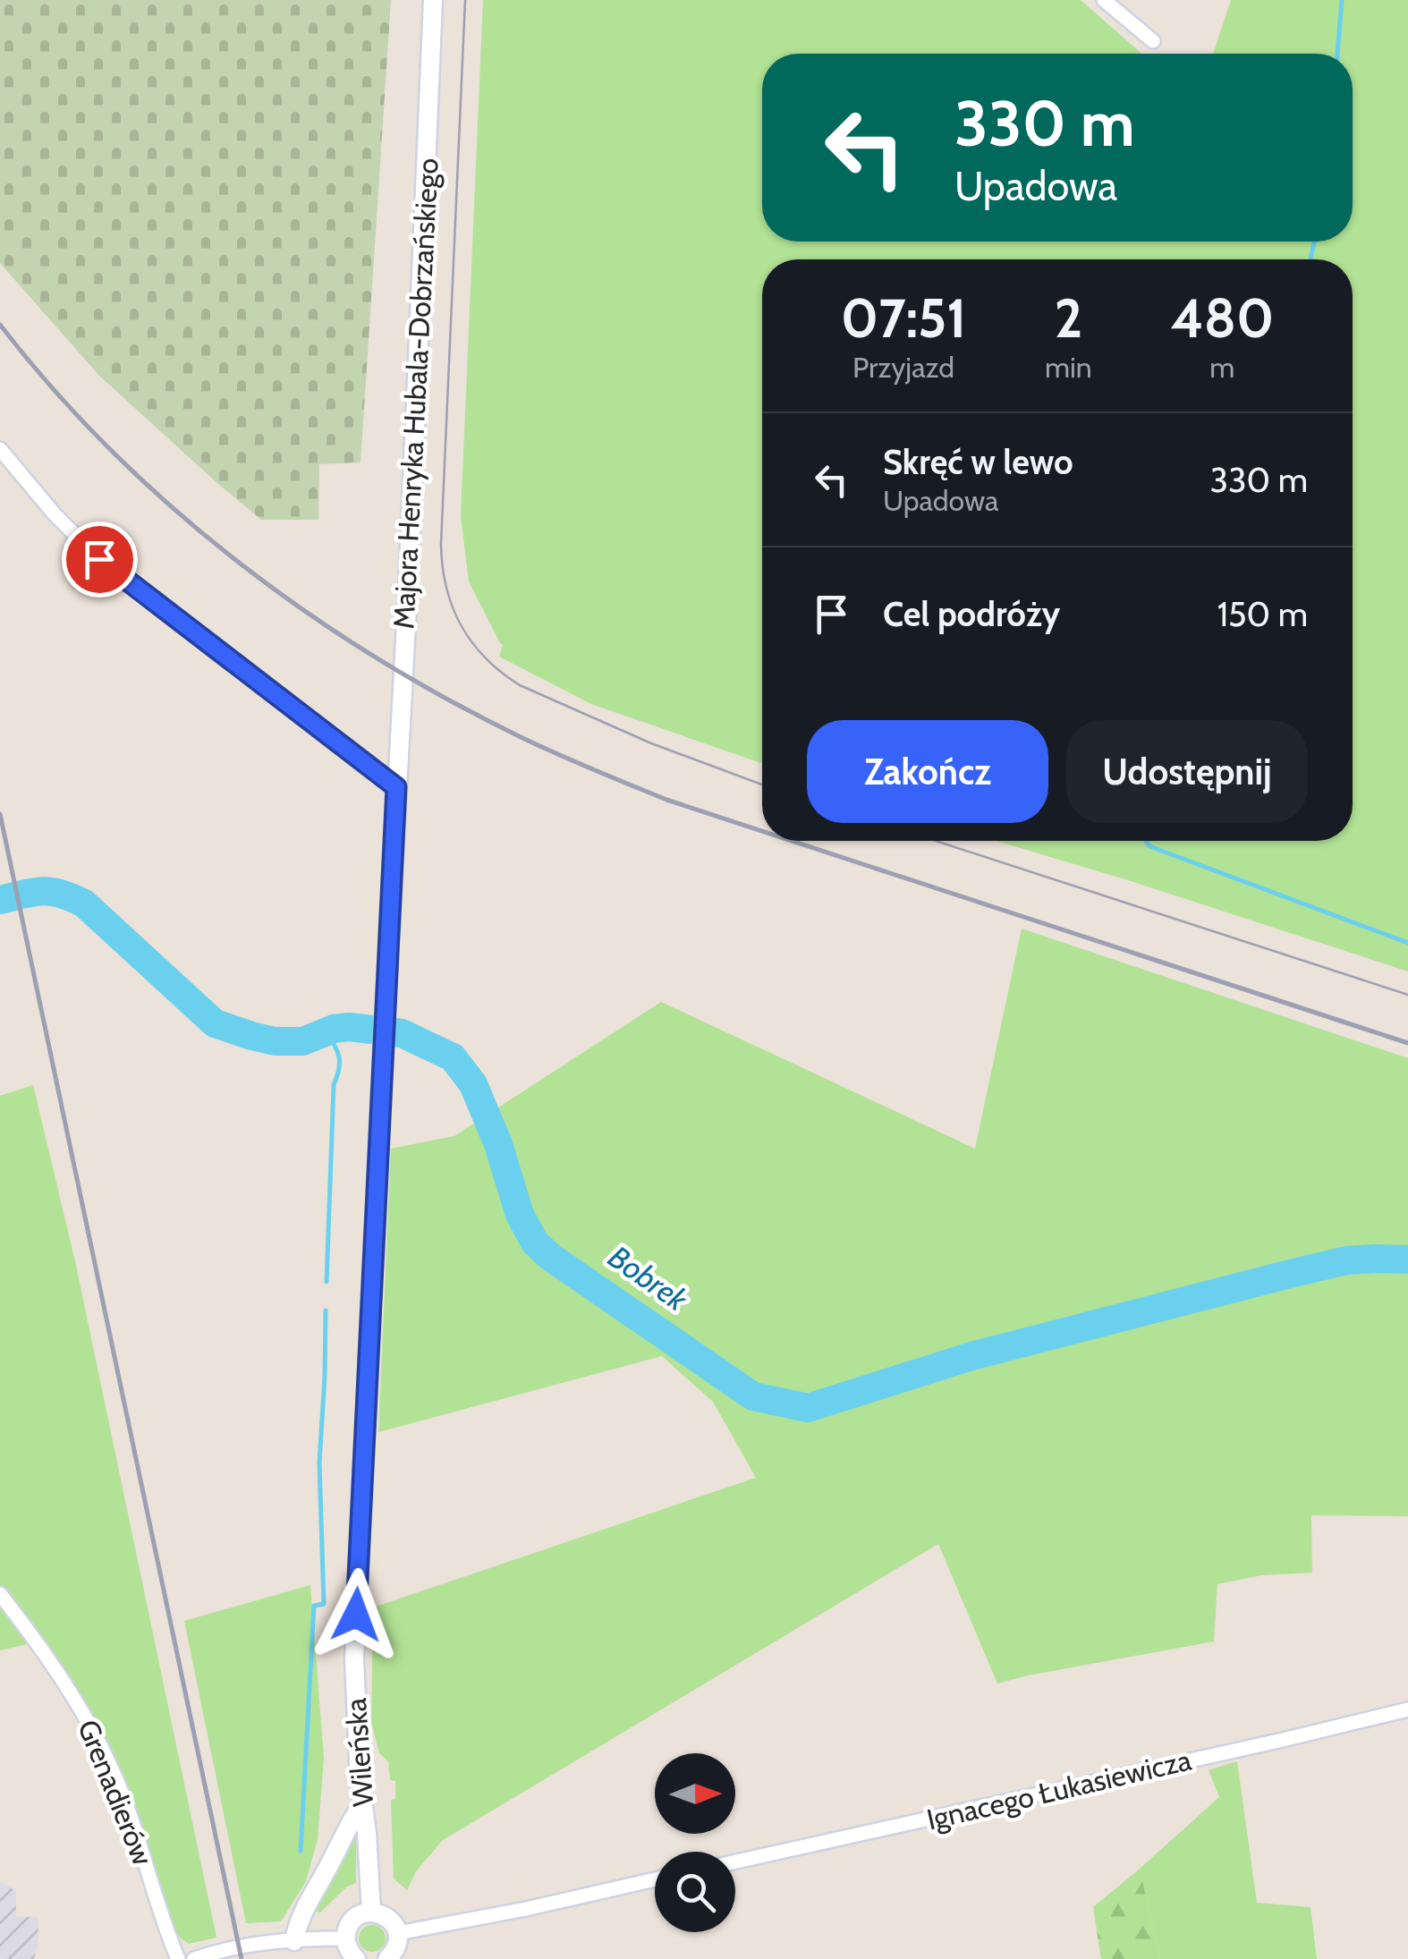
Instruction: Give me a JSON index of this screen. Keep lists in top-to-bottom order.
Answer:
{
  "streets": {
    "street": [
      "Majora Henryka Hubala-Dobrzańskiego",
      "Wileńska",
      "Ignacego Łukasiewicza",
      "Grenadierów"
    ]
  },
  "crossings": [
    ["Majora Henryka Hubala-Dobrzańskiego", "Wileńska"]
  ],
  "water": ["Bobrek"],
  "north": "right",
  "page": {
    "turn": ["330 m", "Upadowa"],
    "eta": [
      "07:51",
      "Przyjazd",
      "2",
      "min",
      "480",
      "m"
    ],
    "list": [
      {
        "name": "Skręć w lewo",
        "note": "Upadowa",
        "value": "330 m"
      },
      {
        "name": "Cel podróży",
        "value": "150 m"
      }
    ],
    "buttons": ["Zakończ", "Udostępnij"]
  }
}
